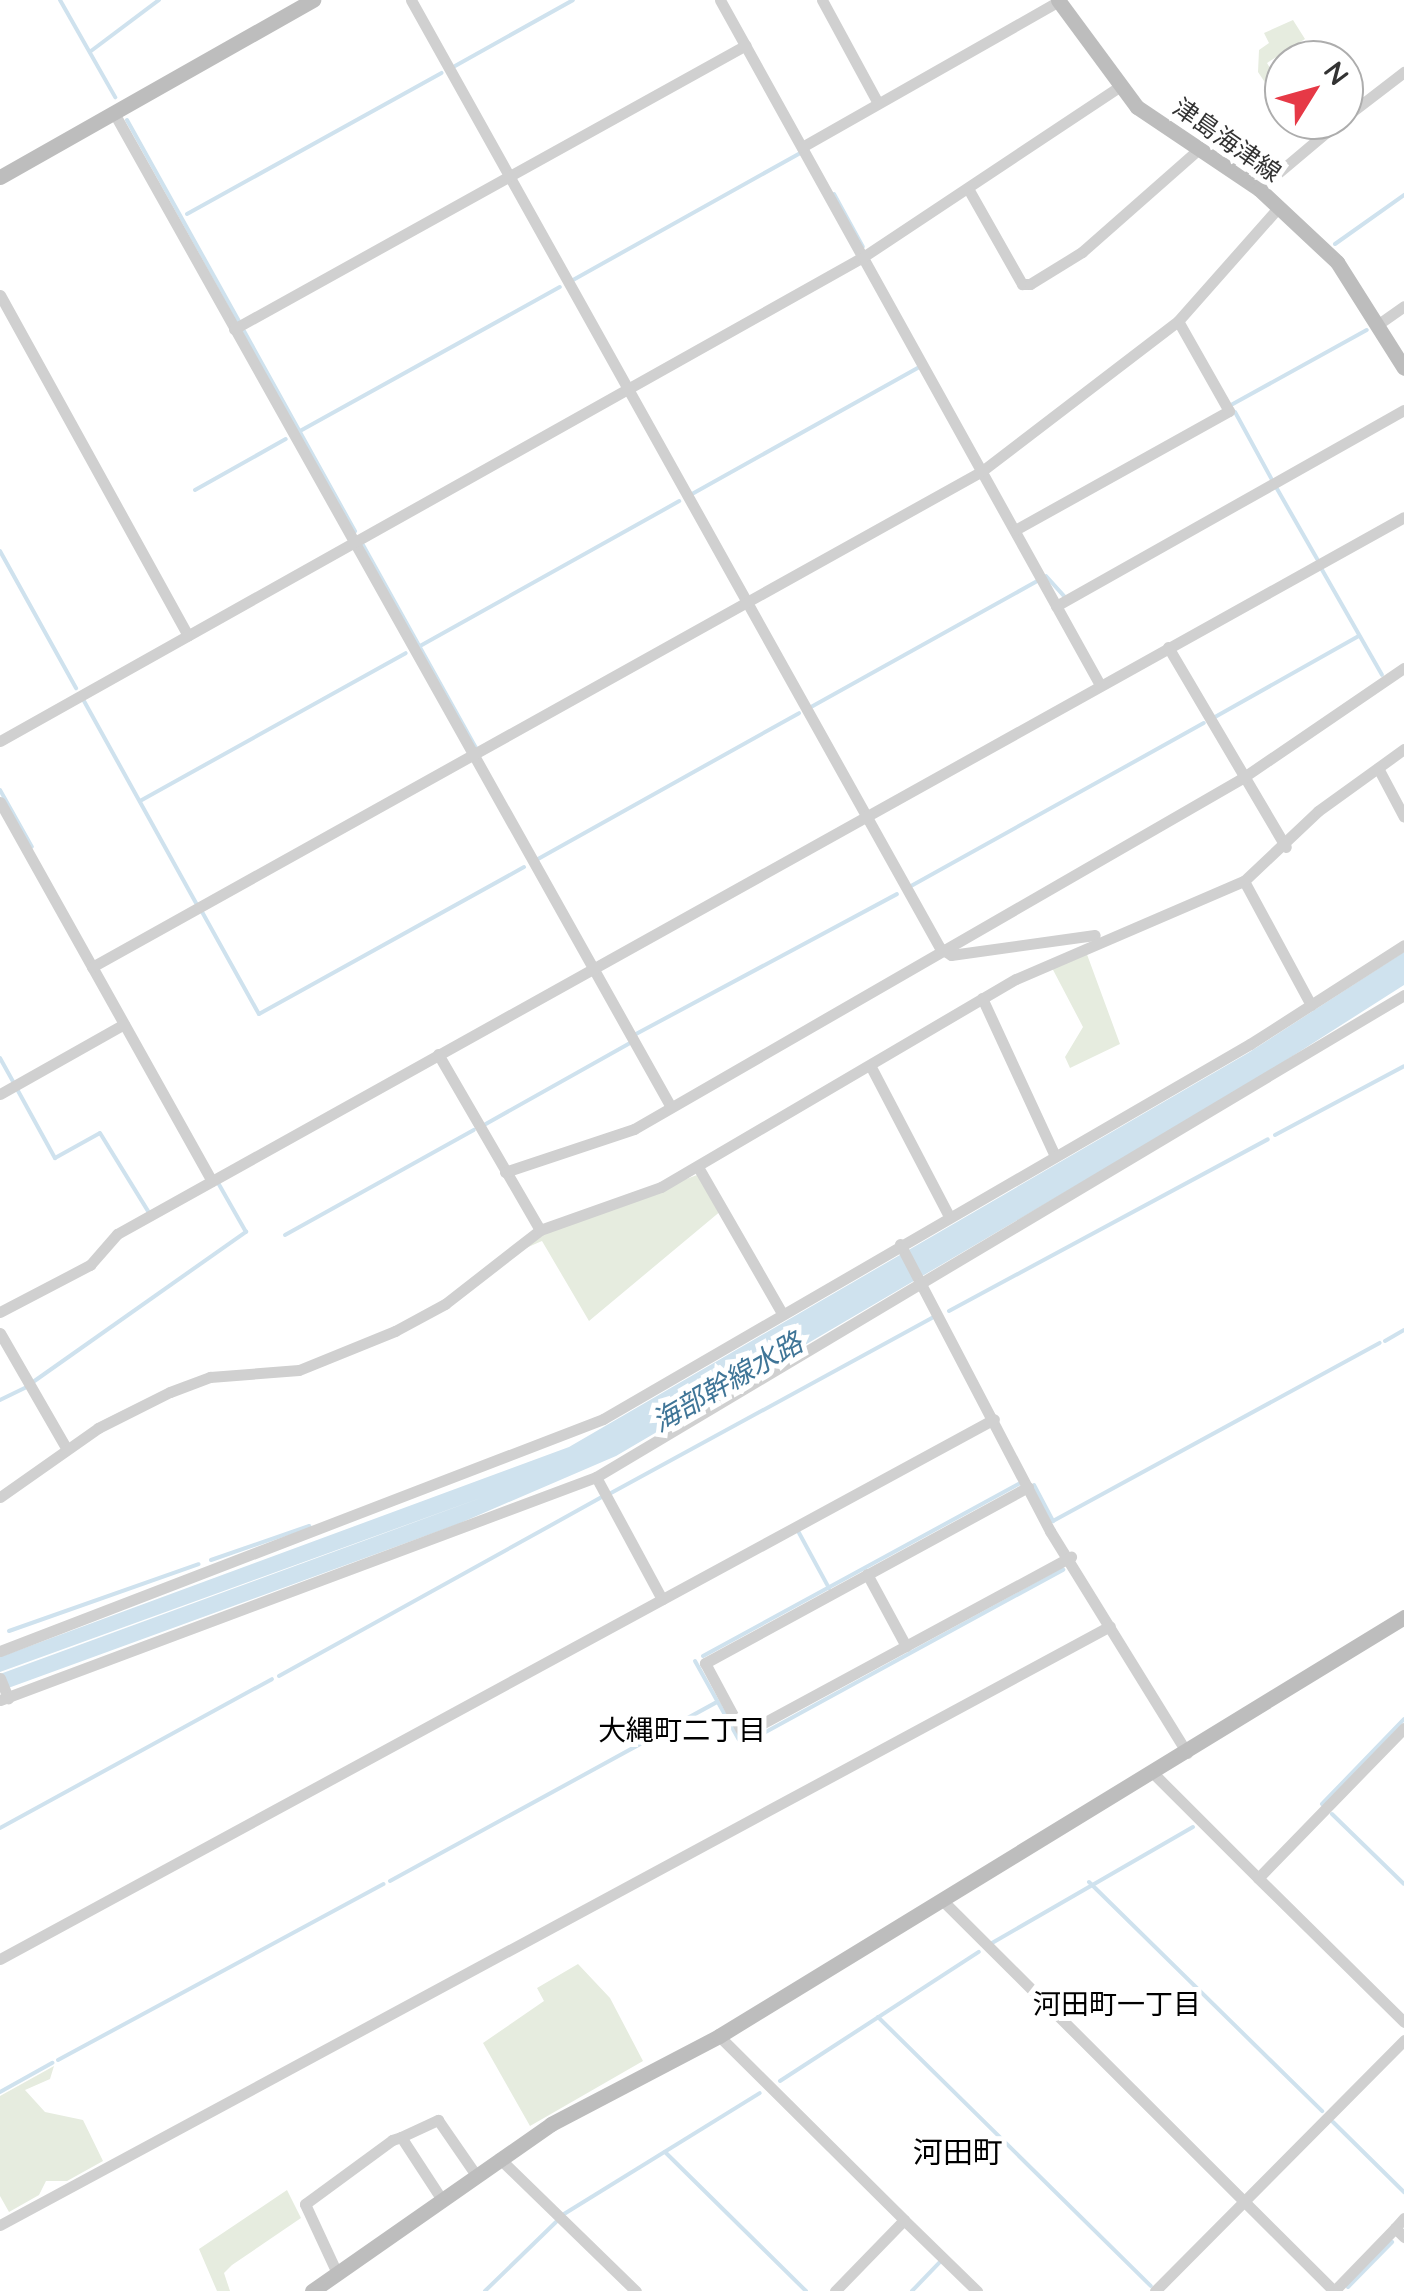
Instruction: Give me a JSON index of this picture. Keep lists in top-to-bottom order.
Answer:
{
  "streets": {
    "street": ["津島海津線"]
  },
  "districts": ["大縄町二丁目", "河田町一丁目", "河田町"],
  "water": ["海部幹線水路"],
  "north": "top right"
}
